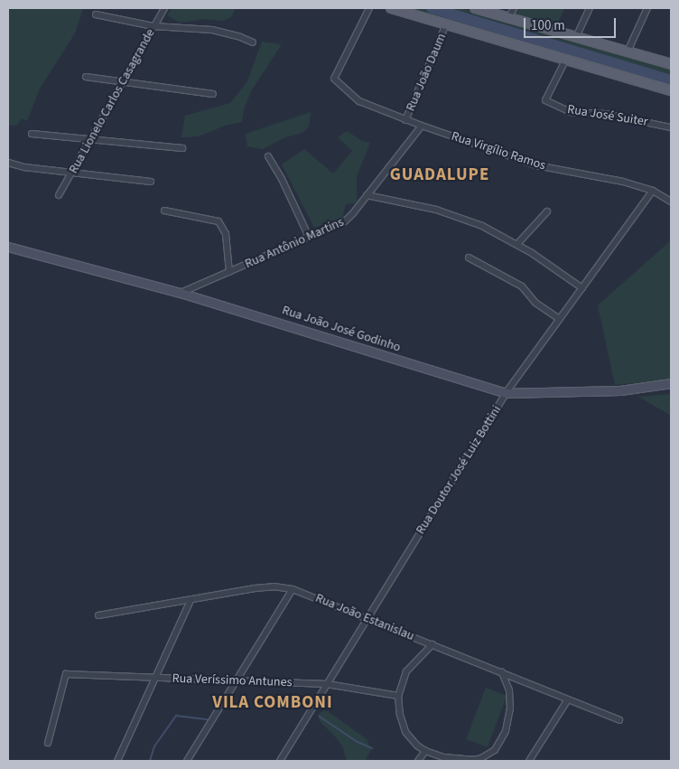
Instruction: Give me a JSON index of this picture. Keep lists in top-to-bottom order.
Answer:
{
  "streets": {
    "street": [
      "Rua João Daum",
      "Rua Lionelo Carlos Casagrande",
      "Rua José Suiter",
      "Rua Virgílio Ramos",
      "Rua Antônio Martins",
      "Rua João José Godinho",
      "Rua Doutor José Luiz Bottini",
      "Rua João Estanislau",
      "Rua Veríssimo Antunes"
    ]
  },
  "crossings": [
    ["Rua João Daum", "Rua Virgílio Ramos"],
    ["Rua Virgílio Ramos", "Rua Antônio Martins"],
    ["Rua Virgílio Ramos", "Rua Doutor José Luiz Bottini"],
    ["Rua Antônio Martins", "Rua João José Godinho"],
    ["Rua João José Godinho", "Rua Doutor José Luiz Bottini"],
    ["Rua Doutor José Luiz Bottini", "Rua João Estanislau"],
    ["Rua Doutor José Luiz Bottini", "Rua Veríssimo Antunes"],
    ["Rua João Estanislau", "Rua Veríssimo Antunes"]
  ],
  "districts": ["GUADALUPE", "VILA COMBONI"],
  "scale_bar": "100 m"
}
